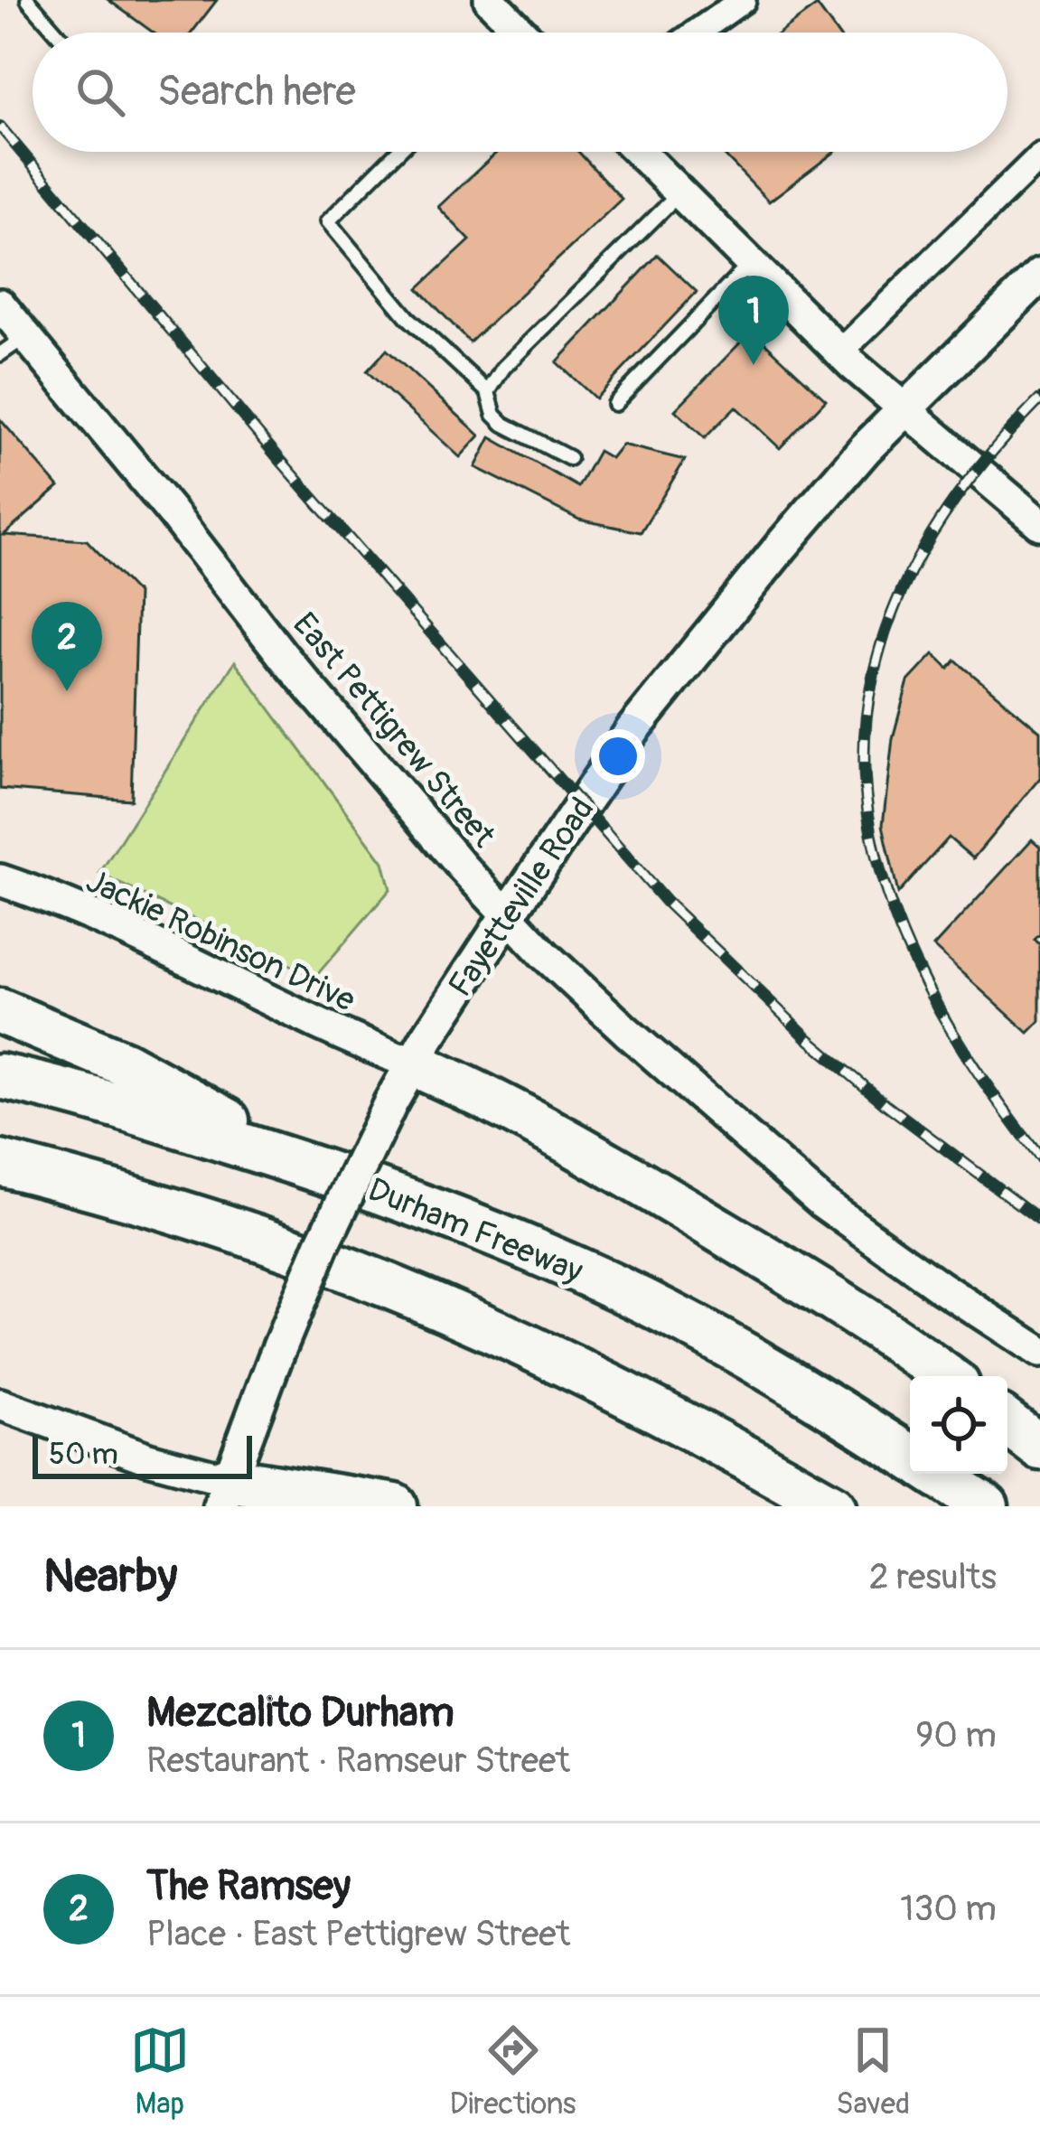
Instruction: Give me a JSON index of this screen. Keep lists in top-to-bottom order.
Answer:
{
  "streets": {
    "highway": ["Durham Freeway"],
    "main road": ["Fayetteville Road"],
    "street": ["East Pettigrew Street", "Jackie Robinson Drive"]
  },
  "crossings": [
    ["East Pettigrew Street", "Fayetteville Road"],
    ["Fayetteville Road", "Jackie Robinson Drive"]
  ],
  "scale_bar": "50 m",
  "page": {
    "search": "Search here",
    "pins": ["1", "2"],
    "scale": "50 m",
    "heading": ["Nearby", "2 results"],
    "list": [
      {
        "mark": "1",
        "name": "Mezcalito Durham",
        "note": "Restaurant · Ramseur Street",
        "value": "90 m"
      },
      {
        "mark": "2",
        "name": "The Ramsey",
        "note": "Place · East Pettigrew Street",
        "value": "130 m"
      }
    ],
    "nav": ["Map", "Directions", "Saved"]
  }
}
